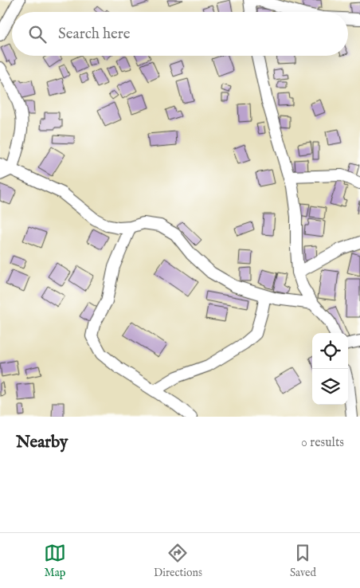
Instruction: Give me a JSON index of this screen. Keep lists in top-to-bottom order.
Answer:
{
  "page": {
    "search": "Search here",
    "heading": ["Nearby", "0 results"],
    "nav": ["Map", "Directions", "Saved"]
  }
}
